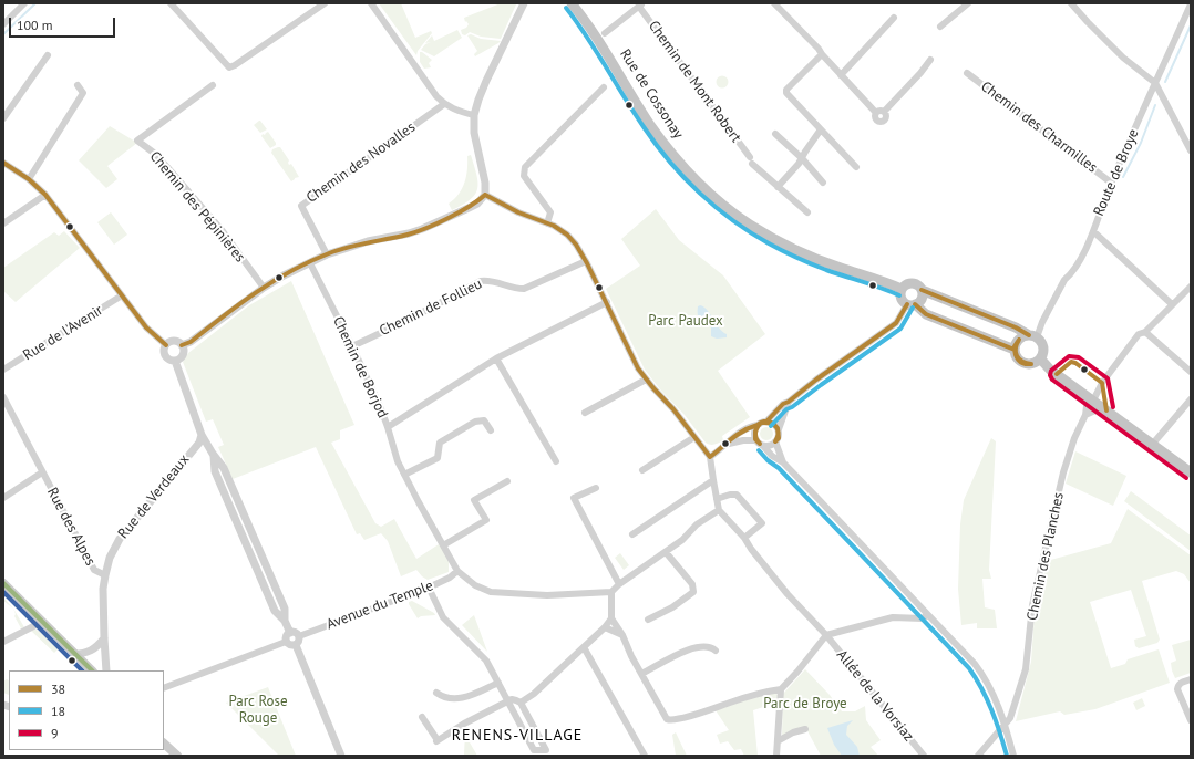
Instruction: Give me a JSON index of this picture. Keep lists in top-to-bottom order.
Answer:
{
  "streets": {
    "main road": ["Rue de Cossonay"],
    "street": [
      "Chemin de Mont Robert",
      "Chemin des Charmilles",
      "Chemin des Novalles",
      "Route de Broye",
      "Chemin des Pépinières",
      "Chemin de Follieu",
      "Rue de l'Avenir",
      "Chemin de Borjod",
      "Rue de Verdeaux",
      "Rue des Alpes",
      "Chemin des Planches",
      "Avenue du Temple",
      "Allée de la Vorsiaz"
    ]
  },
  "crossings": [
    ["Rue de Cossonay", "Route de Broye"],
    ["Chemin des Charmilles", "Route de Broye"],
    ["Chemin de Follieu", "Chemin de Borjod"],
    ["Chemin de Borjod", "Avenue du Temple"],
    ["Rue de Verdeaux", "Rue des Alpes"]
  ],
  "districts": ["RENENS-VILLAGE"],
  "parks": ["Parc Paudex", "Parc Rose Rouge", "Parc de Broye"],
  "lines": ["transit line 18", "transit line 38", "transit line 9"],
  "legend": ["38", "18", "9"],
  "scale_bar": "100 m"
}
